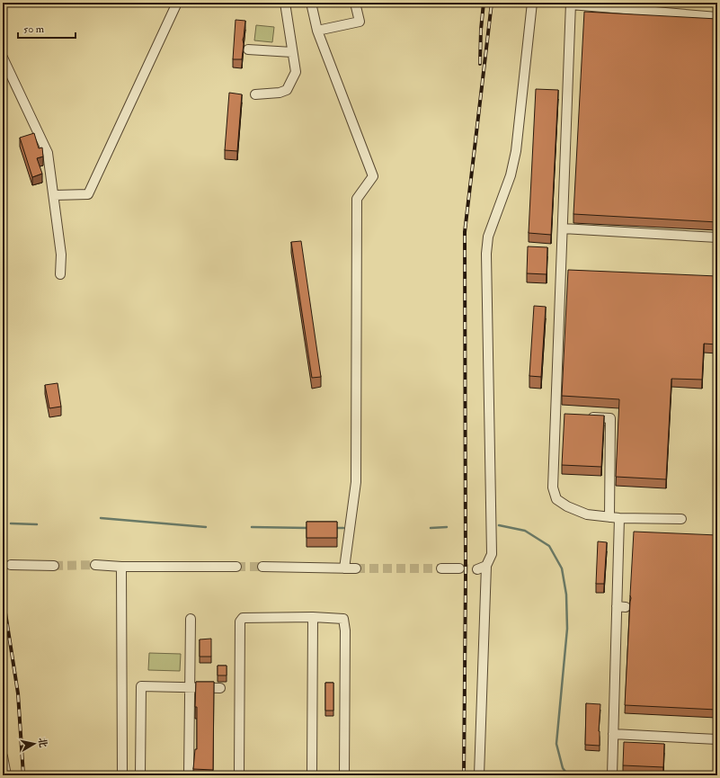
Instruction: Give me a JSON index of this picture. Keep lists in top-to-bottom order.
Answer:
{
  "scale_bar": "50 m",
  "north": "right"
}
